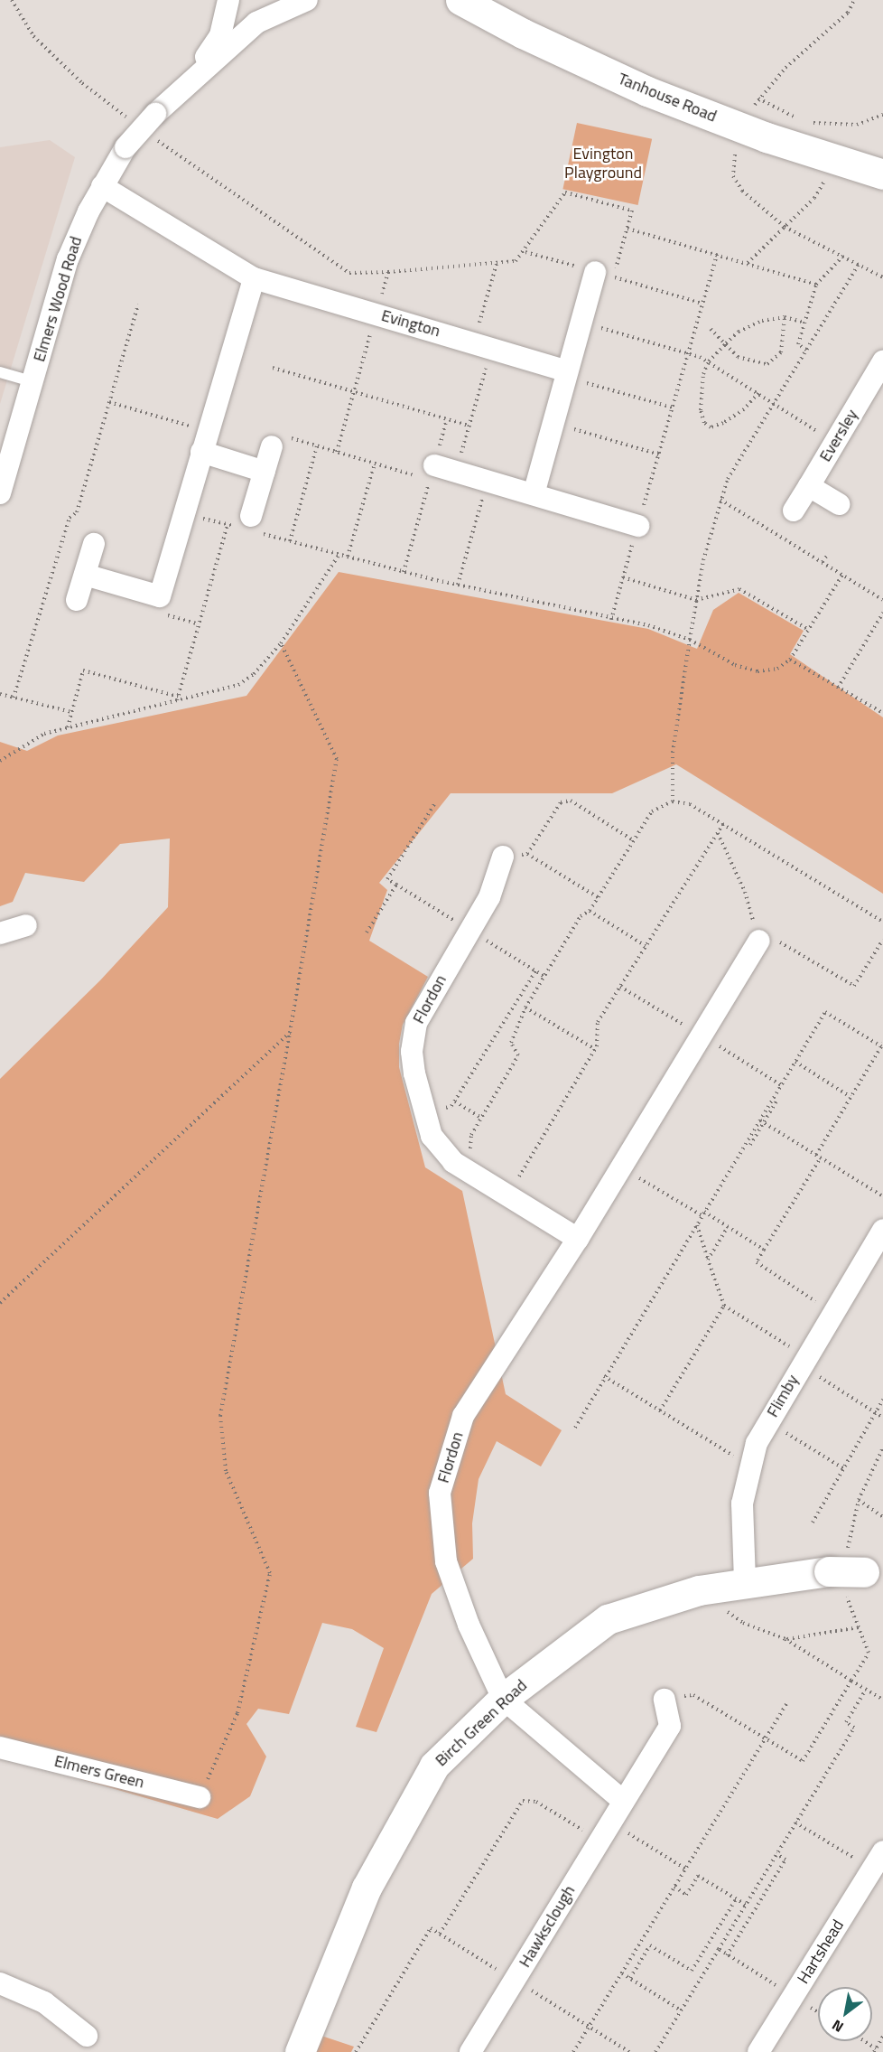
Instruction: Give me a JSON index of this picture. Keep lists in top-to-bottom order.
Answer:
{
  "streets": {
    "street": [
      "Tanhouse Road",
      "Elmers Wood Road",
      "Evington",
      "Eversley",
      "Flordon",
      "Flimby",
      "Birch Green Road",
      "Elmers Green",
      "Hawksclough",
      "Hartshead"
    ]
  },
  "crossings": [
    ["Elmers Wood Road", "Evington"],
    ["Flordon", "Birch Green Road"],
    ["Flimby", "Birch Green Road"]
  ],
  "parks": ["Evington Playground"],
  "north": "bottom left"
}
